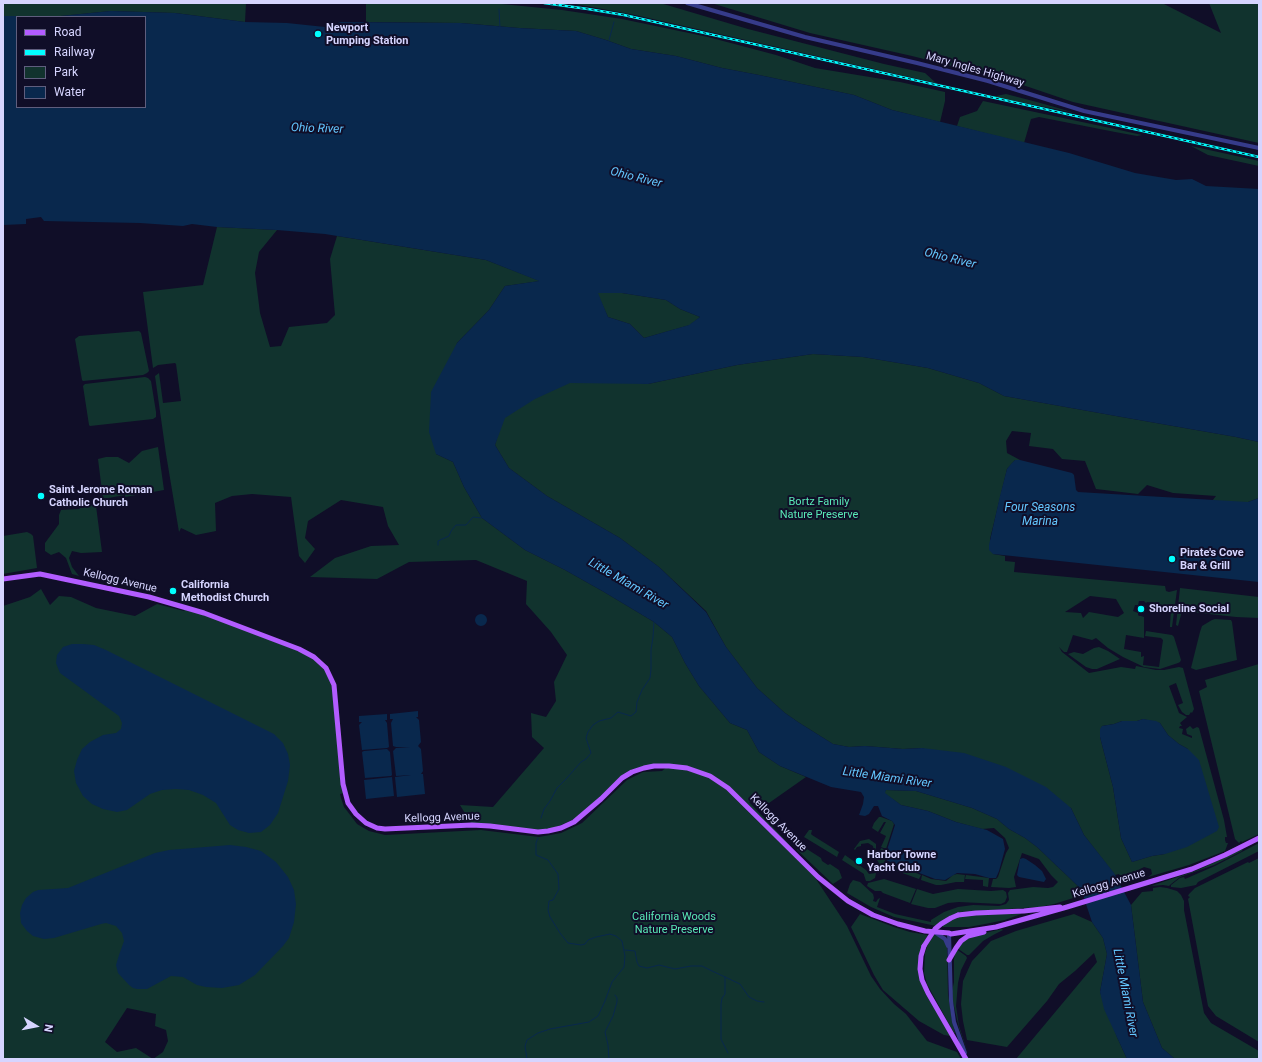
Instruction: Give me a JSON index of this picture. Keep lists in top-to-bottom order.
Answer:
{
  "streets": {
    "main road": ["Kellogg Avenue"],
    "street": ["Mary Ingles Highway"]
  },
  "water": ["Ohio River", "Four Seasons Marina", "Little Miami River"],
  "parks": ["Bortz Family Nature Preserve", "California Woods Nature Preserve"],
  "places": [
    "Newport Pumping Station",
    "Saint Jerome Roman Catholic Church",
    "Pirate's Cove Bar & Grill",
    "California Methodist Church",
    "Shoreline Social",
    "Harbor Towne Yacht Club"
  ],
  "legend": [
    "Road",
    "Railway",
    "Park",
    "Water"
  ],
  "north": "right"
}
